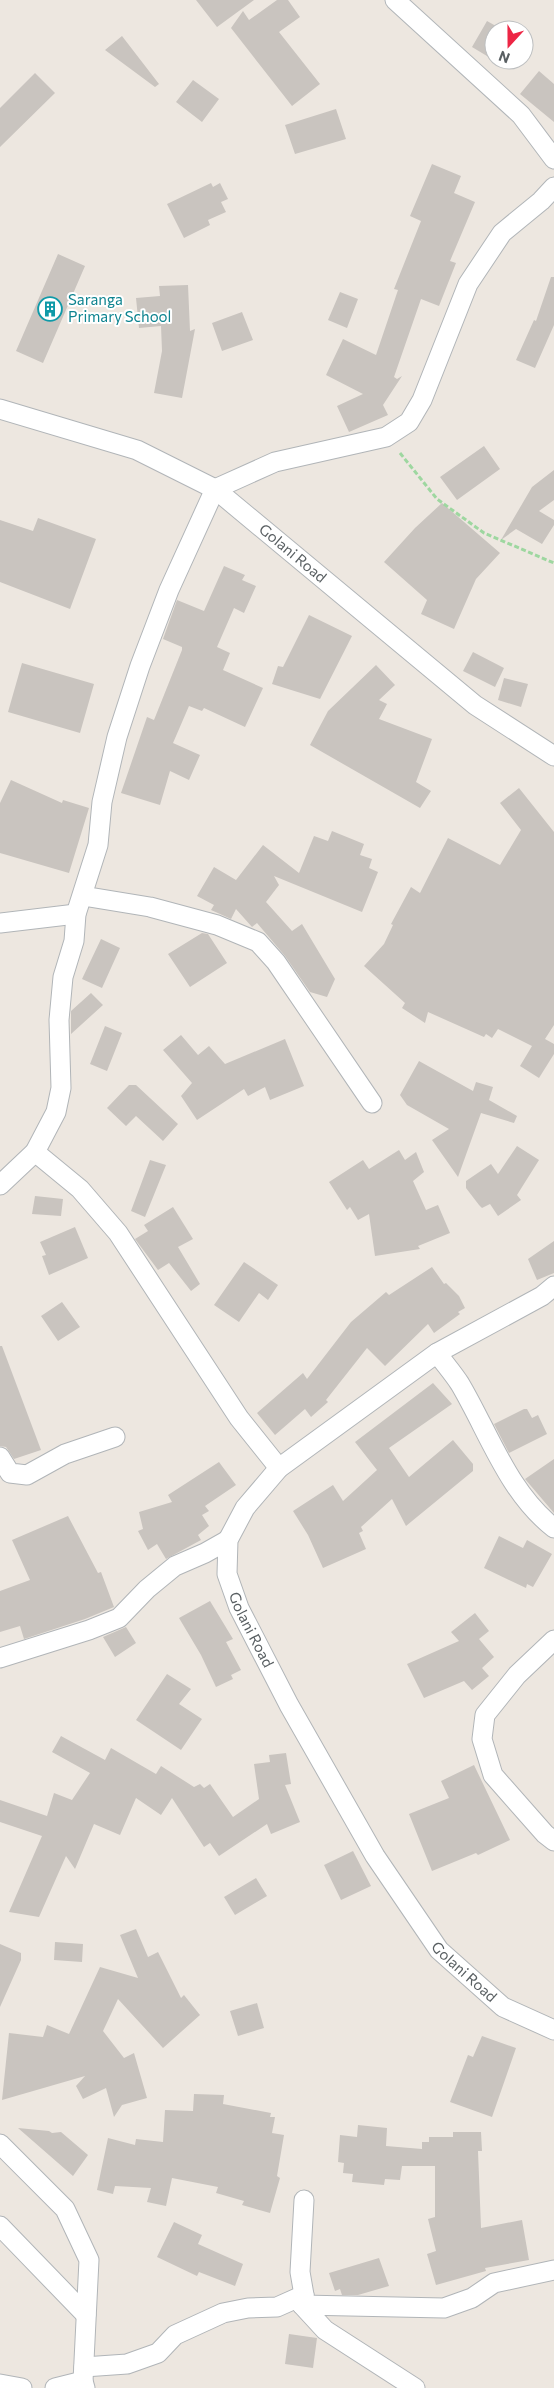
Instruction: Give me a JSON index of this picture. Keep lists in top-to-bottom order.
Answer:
{
  "streets": {
    "street": ["Golani Road"]
  },
  "places": {
    "building": ["Saranga Primary School"]
  },
  "north": "bottom"
}
